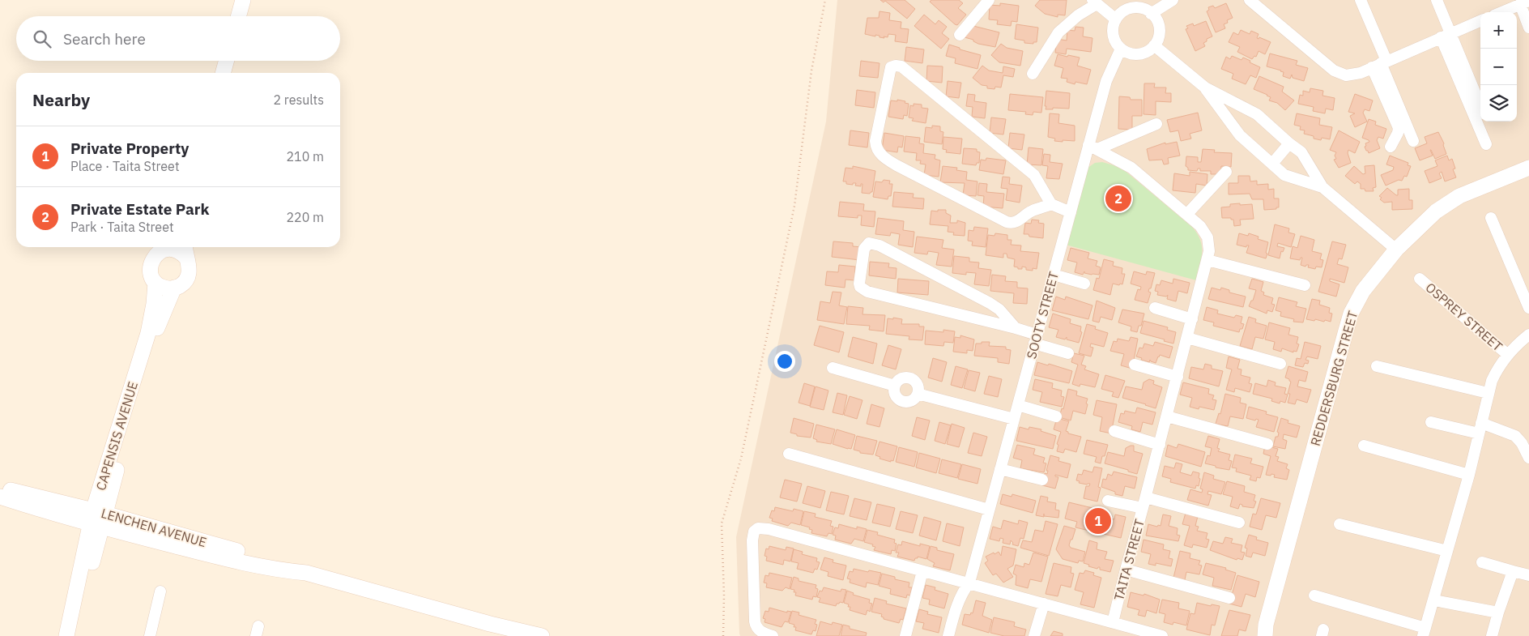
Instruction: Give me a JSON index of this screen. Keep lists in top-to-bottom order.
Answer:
{
  "streets": {
    "street": [
      "SOOTY STREET",
      "OSPREY STREET",
      "REDDERSBURG STREET",
      "CAPENSIS AVENUE",
      "LENCHEN AVENUE",
      "TAITA STREET"
    ]
  },
  "crossings": [
    ["SOOTY STREET", "TAITA STREET"],
    ["CAPENSIS AVENUE", "LENCHEN AVENUE"]
  ],
  "page": {
    "map_buttons": ["+", "−"],
    "search": "Search here",
    "heading": ["Nearby", "2 results"],
    "list": [
      {
        "mark": "1",
        "name": "Private Property",
        "note": "Place · Taita Street",
        "value": "210 m"
      },
      {
        "mark": "2",
        "name": "Private Estate Park",
        "note": "Park · Taita Street",
        "value": "220 m"
      }
    ],
    "pins": ["2", "1"]
  }
}
